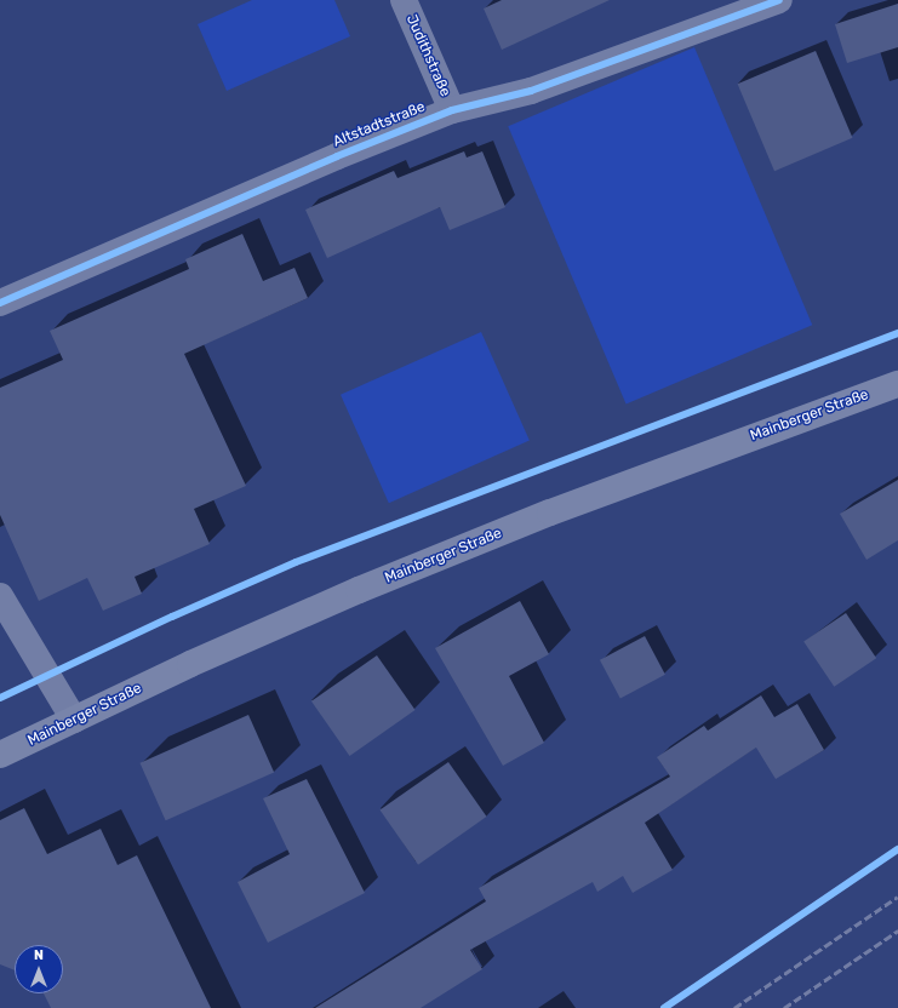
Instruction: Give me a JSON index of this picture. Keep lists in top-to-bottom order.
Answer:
{
  "streets": {
    "main road": ["Mainberger Straße"],
    "street": ["Judithstraße", "Altstadtstraße"]
  },
  "crossings": [
    ["Judithstraße", "Altstadtstraße"]
  ],
  "north": "top"
}
